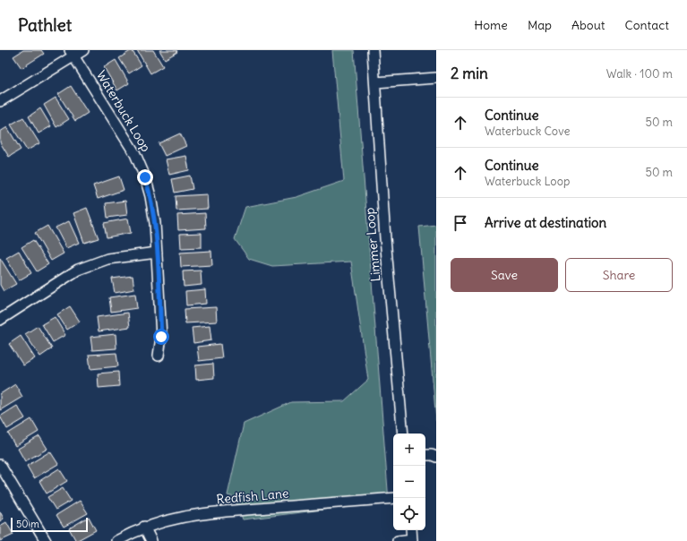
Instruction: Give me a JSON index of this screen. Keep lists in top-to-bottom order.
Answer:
{
  "streets": {
    "street": ["Waterbuck Loop", "Limmer Loop", "Redfish Lane"]
  },
  "scale_bar": "50 m",
  "page": {
    "header": "Pathlet",
    "nav": [
      "Home",
      "Map",
      "About",
      "Contact"
    ],
    "heading": ["2 min", "Walk · 100 m"],
    "list": [
      ["Continue", "Waterbuck Cove", "50 m"],
      ["Continue", "Waterbuck Loop", "50 m"],
      "Arrive at destination"
    ],
    "buttons": ["Save", "Share"],
    "map_buttons": ["+", "−"],
    "scale": "50 m"
  }
}
